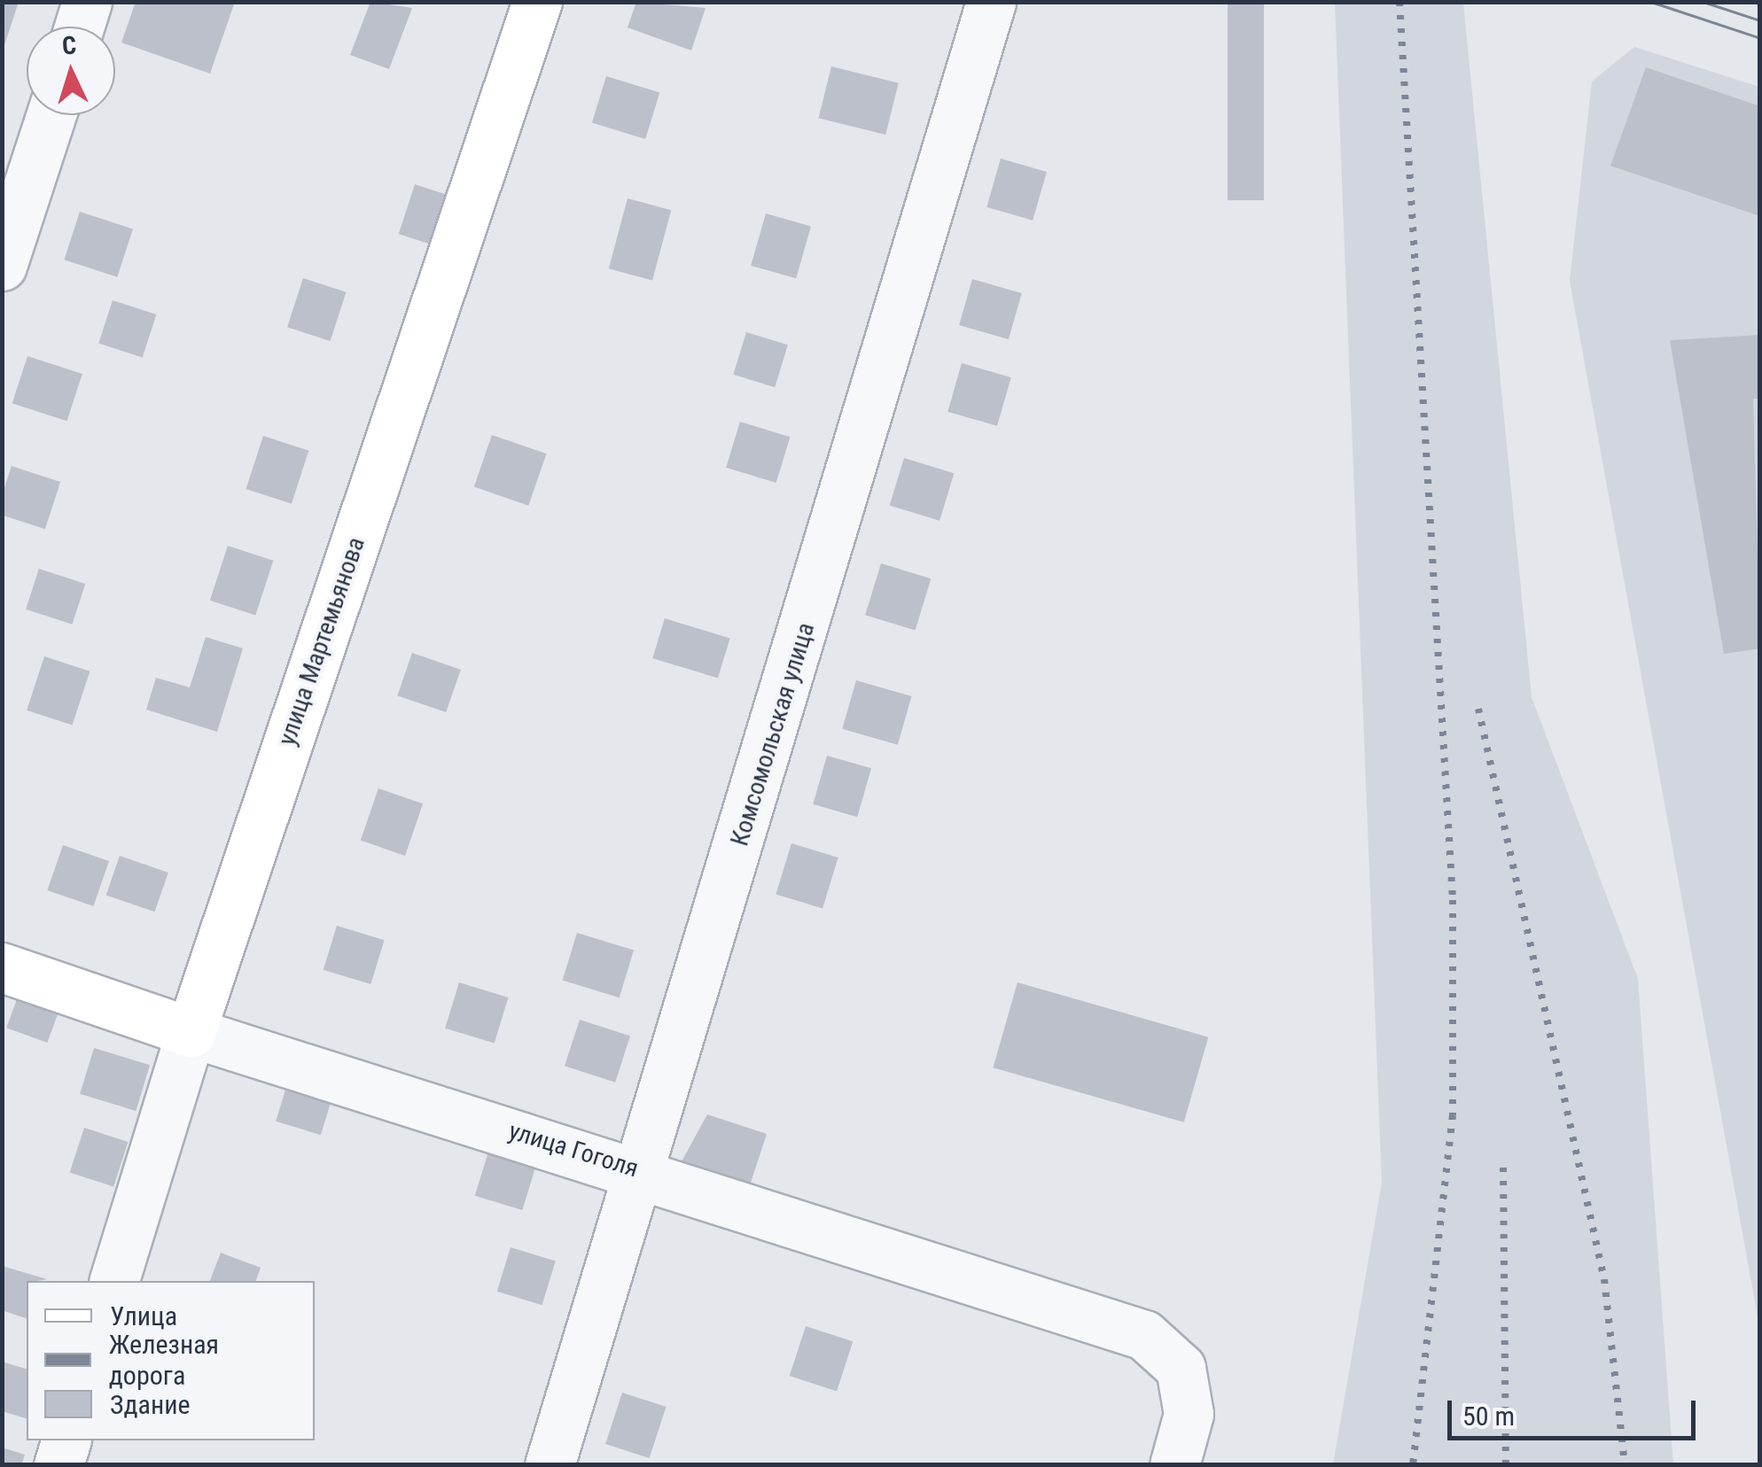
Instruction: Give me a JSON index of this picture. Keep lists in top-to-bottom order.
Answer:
{
  "streets": {
    "main road": ["улица Мартемьянова", "улица Гоголя"],
    "street": ["Комсомольская улица"]
  },
  "crossings": [
    ["улица Мартемьянова", "улица Гоголя"],
    ["Комсомольская улица", "улица Гоголя"]
  ],
  "legend": ["Улица", "Железная дорога", "Здание"],
  "scale_bar": "50 m",
  "north": "top"
}
